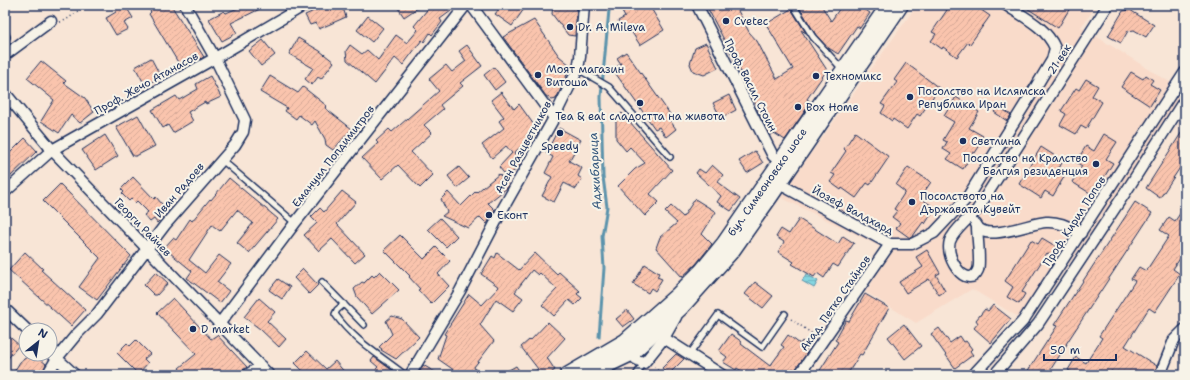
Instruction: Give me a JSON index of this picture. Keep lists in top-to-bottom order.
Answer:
{
  "streets": {
    "main road": ["бул. Симеоновско шосе"],
    "street": [
      "21 век",
      "Проф. Жечо Атанасов",
      "Проф. Васил Стоин",
      "Асен Разцветников",
      "Емануил Попдимитров",
      "Иван Радоев",
      "Йозеф Валдхард",
      "Проф. Кирил Попов",
      "Георги Райчев",
      "Акад. Петко Стайнов"
    ]
  },
  "crossings": [
    ["Проф. Жечо Атанасов", "Иван Радоев"],
    ["Проф. Жечо Атанасов", "Георги Райчев"],
    ["Проф. Васил Стоин", "бул. Симеоновско шосе"],
    ["Емануил Попдимитров", "Георги Райчев"],
    ["бул. Симеоновско шосе", "Йозеф Валдхард"],
    ["Иван Радоев", "Георги Райчев"],
    ["Йозеф Валдхард", "Акад. Петко Стайнов"]
  ],
  "water": ["Аджибарица"],
  "places": [
    "Cvetec",
    "Dr. A. Mileva",
    "Моят магазин Витоша",
    "Техномикс",
    "Посолство на Ислямска Република Иран",
    "Tea & eat сладостта на живота",
    "Box Home",
    "Speedy",
    "Светлина",
    "Посолство на Кралство Белгия резиденция",
    "Посолството на Държавата Кувейт",
    "Еконт",
    "D market"
  ],
  "scale_bar": "50 m",
  "north": "top right"
}
